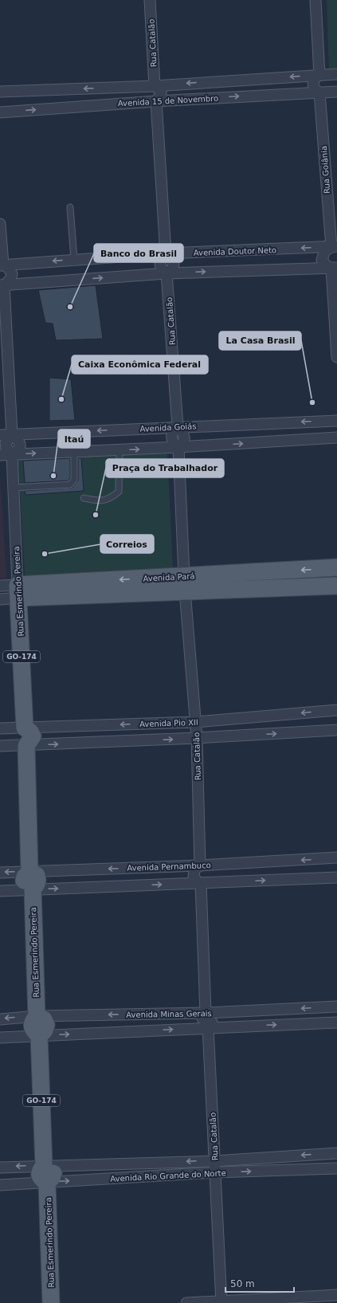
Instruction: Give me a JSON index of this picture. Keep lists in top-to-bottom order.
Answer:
{
  "streets": {
    "main road": ["Avenida Pará", "Rua Esmerindo Pereira", "GO-174"],
    "street": [
      "Rua Catalão",
      "Avenida 15 de Novembro",
      "Rua Goiânia",
      "Avenida Doutor Neto",
      "Avenida Goiás",
      "Avenida Pio XII",
      "Avenida Pernambuco",
      "Avenida Minas Gerais",
      "Avenida Rio Grande do Norte"
    ]
  },
  "crossings": [
    ["Rua Catalão", "Avenida 15 de Novembro"],
    ["Rua Catalão", "Avenida Doutor Neto"],
    ["Rua Catalão", "Avenida Goiás"],
    ["Rua Catalão", "Avenida Pará"],
    ["Rua Catalão", "Avenida Pio XII"],
    ["Rua Catalão", "Avenida Pernambuco"],
    ["Rua Catalão", "Avenida Minas Gerais"],
    ["Rua Catalão", "Avenida Rio Grande do Norte"],
    ["Avenida 15 de Novembro", "Rua Goiânia"],
    ["Rua Goiânia", "Avenida Doutor Neto"],
    ["Avenida Pará", "Rua Esmerindo Pereira"],
    ["Rua Esmerindo Pereira", "GO-174"],
    ["Rua Esmerindo Pereira", "Avenida Pio XII"],
    ["Rua Esmerindo Pereira", "Avenida Pernambuco"],
    ["Rua Esmerindo Pereira", "Avenida Minas Gerais"],
    ["Rua Esmerindo Pereira", "Avenida Rio Grande do Norte"],
    ["GO-174", "Avenida Minas Gerais"],
    ["GO-174", "Avenida Rio Grande do Norte"]
  ],
  "places": [
    "Banco do Brasil",
    "Caixa Econômica Federal",
    "La Casa Brasil",
    "Itaú",
    "Praça do Trabalhador",
    "Correios"
  ],
  "scale_bar": "50 m"
}
